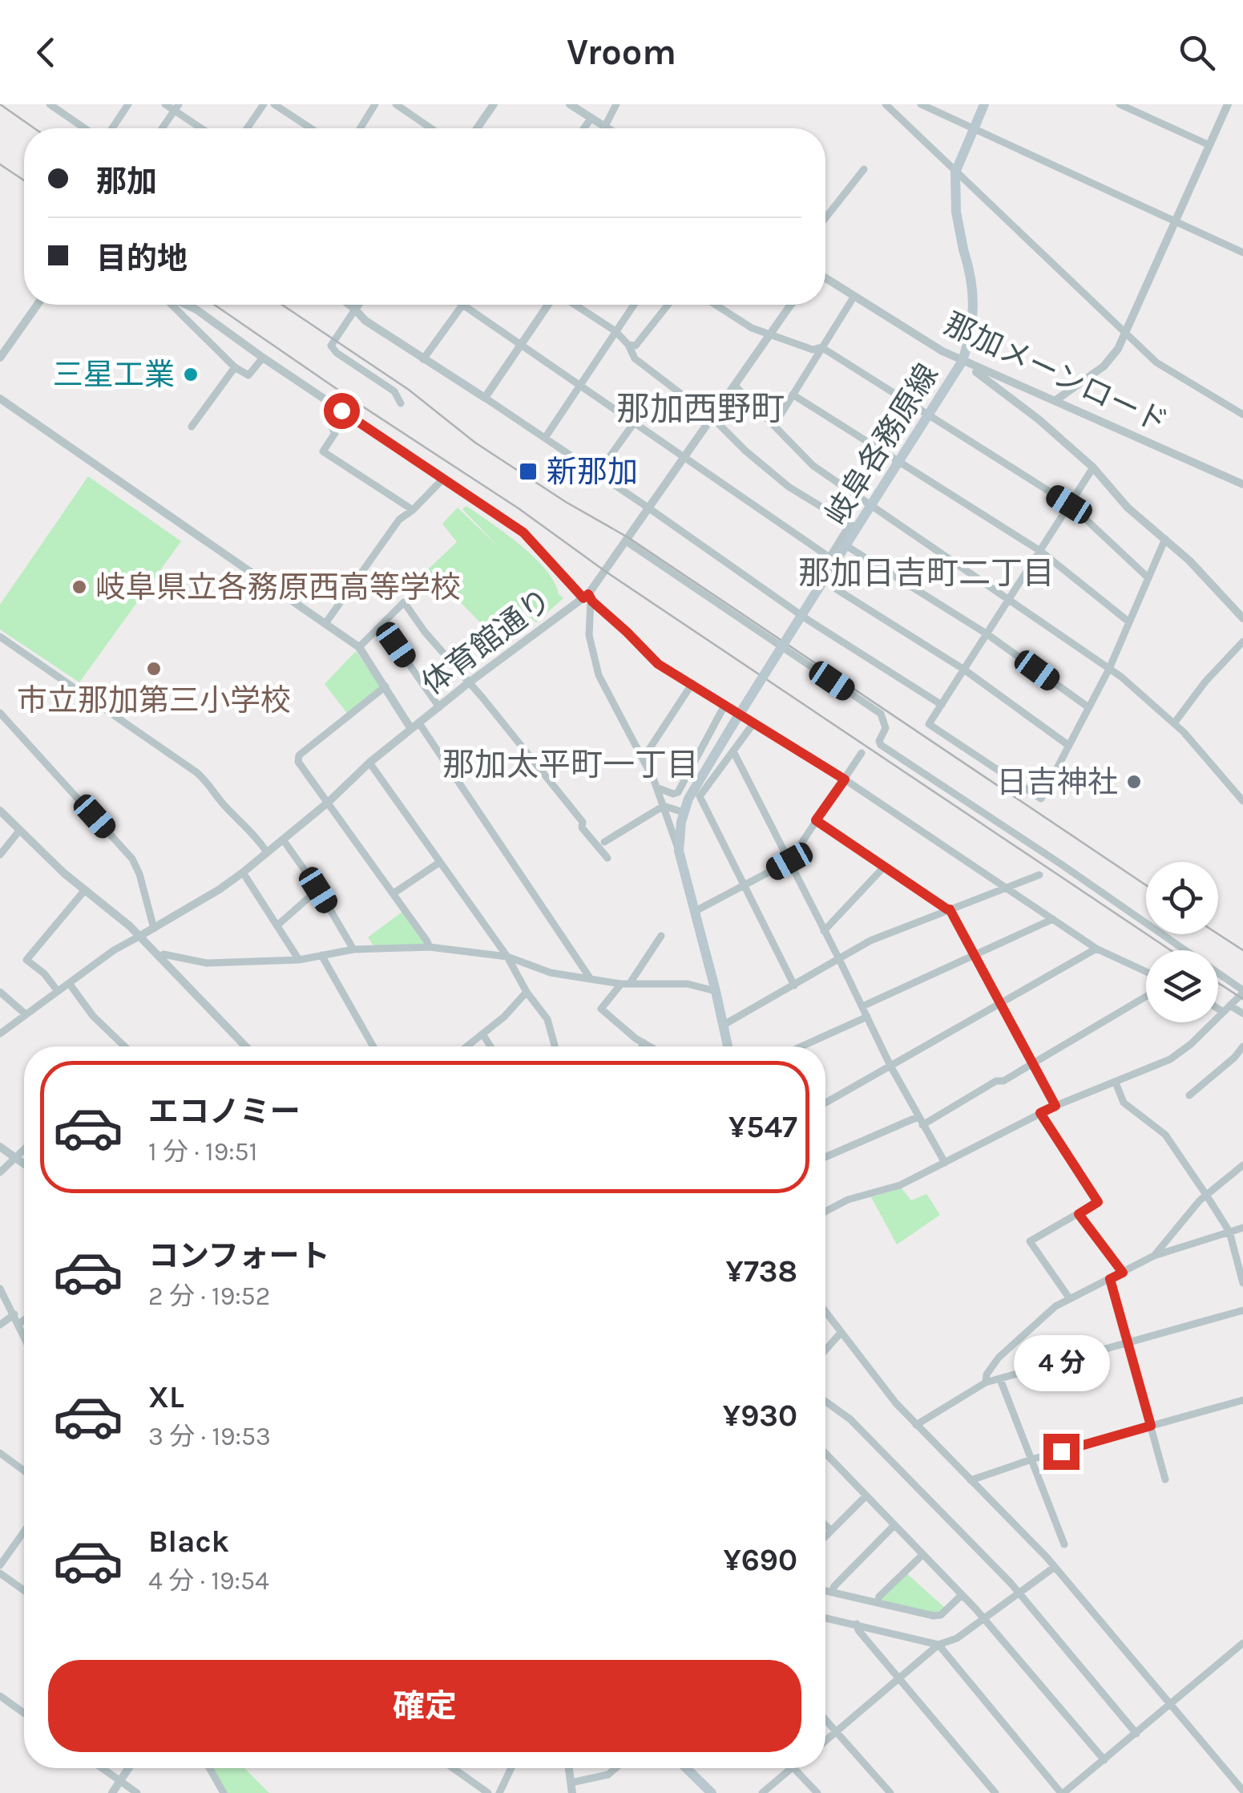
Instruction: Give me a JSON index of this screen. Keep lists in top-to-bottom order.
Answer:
{
  "streets": {
    "main road": ["岐阜各務原線"],
    "street": ["那加メーンロード", "体育館通り"]
  },
  "crossings": [
    ["那加メーンロード", "岐阜各務原線"]
  ],
  "districts": ["那加西野町", "那加日吉町二丁目", "那加太平町一丁目"],
  "places": {
    "other": [
      "三星工業",
      "岐阜県立各務原西高等学校",
      "市立那加第三小学校",
      "日吉神社"
    ],
    "transit": ["新那加"]
  },
  "page": {
    "header": "Vroom",
    "banner": ["那加", "目的地"],
    "list": [
      {
        "name": "エコノミー",
        "note": "1 分 · 19:51",
        "value": "¥547"
      },
      {
        "name": "コンフォート",
        "note": "2 分 · 19:52",
        "value": "¥738"
      },
      {
        "name": "XL",
        "note": "3 分 · 19:53",
        "value": "¥930"
      },
      {
        "name": "Black",
        "note": "4 分 · 19:54",
        "value": "¥690"
      }
    ],
    "bubble": "4 分",
    "buttons": "確定"
  }
}
